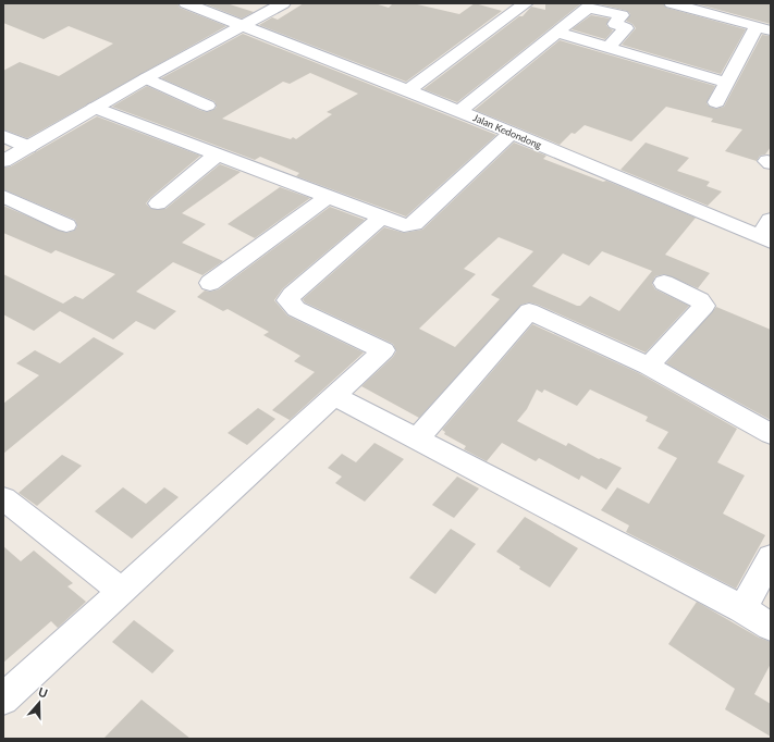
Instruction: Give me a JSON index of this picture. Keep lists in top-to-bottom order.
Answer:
{
  "streets": {
    "street": ["Jalan Kedondong"]
  },
  "north": "top"
}
